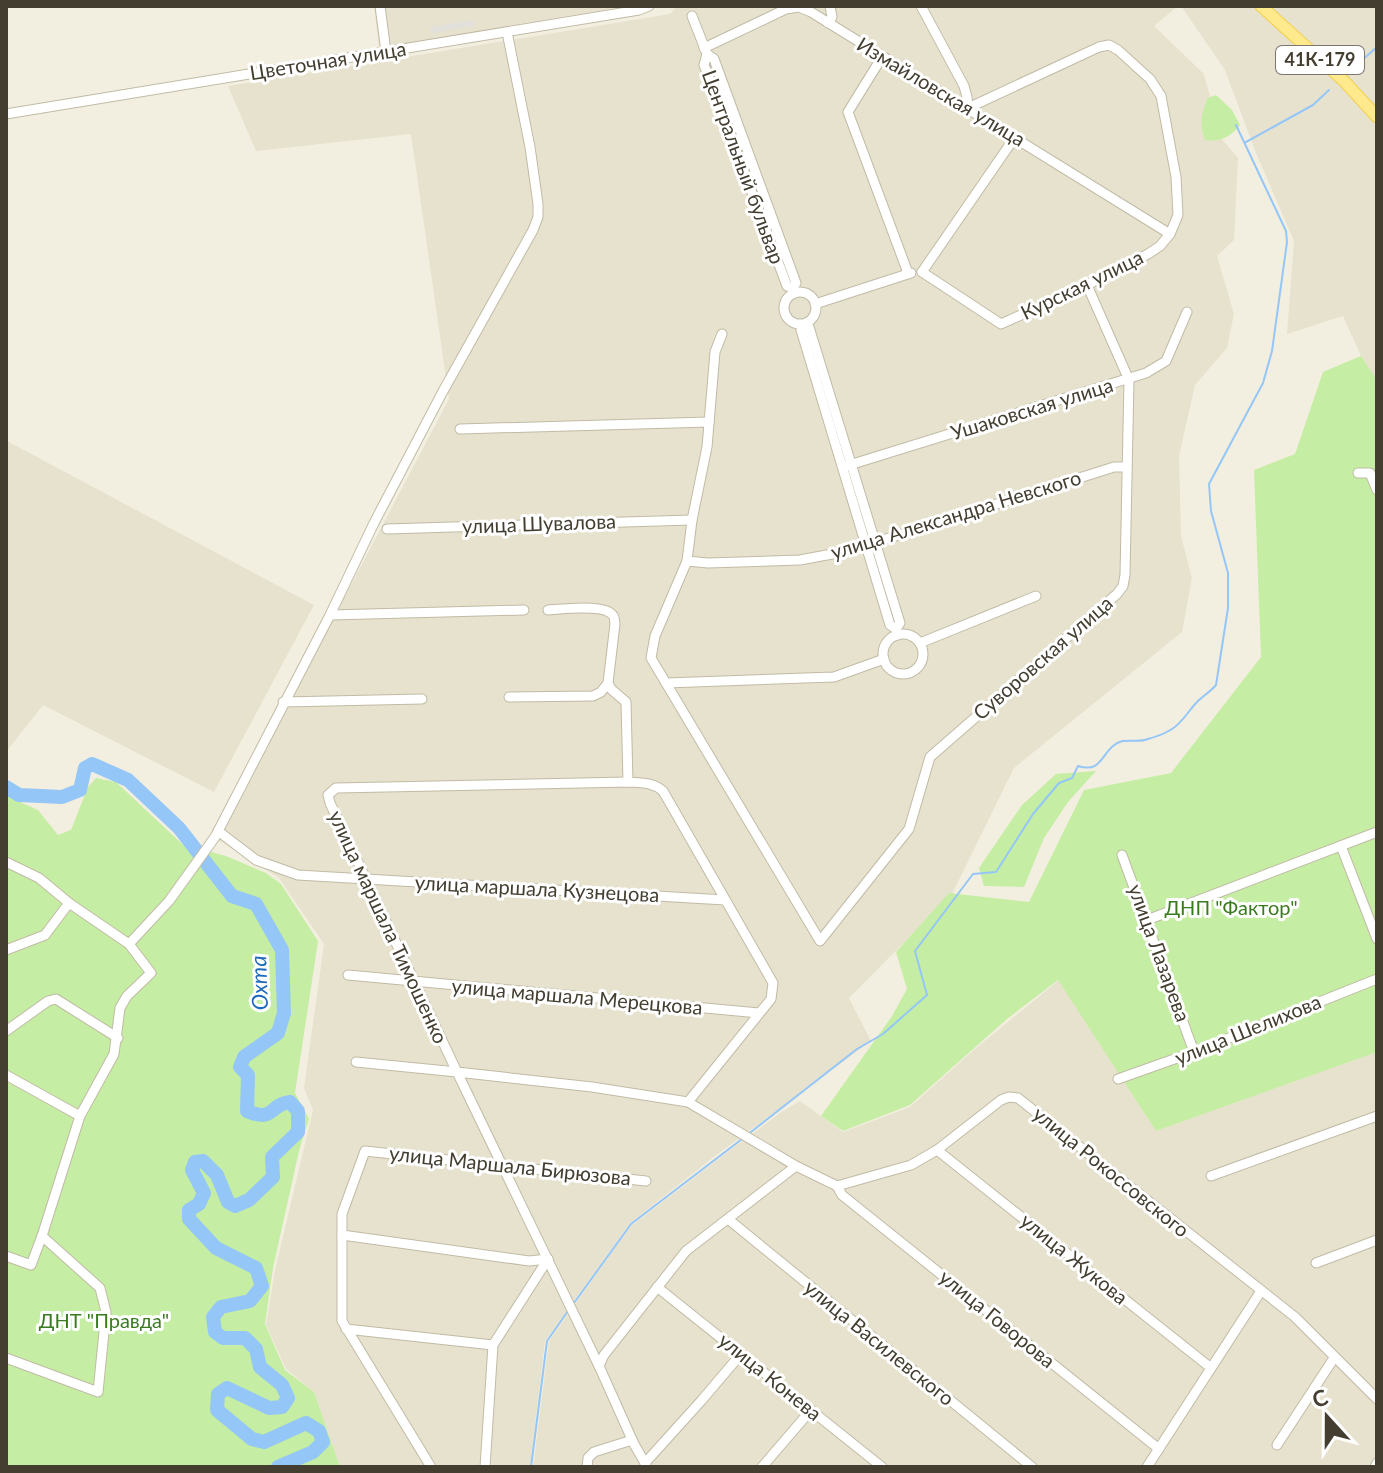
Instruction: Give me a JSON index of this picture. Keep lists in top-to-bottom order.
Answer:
{
  "streets": {
    "main road": ["41К-179"],
    "street": [
      "Цветочная улица",
      "Измайловская улица",
      "Центральный бульвар",
      "Курская улица",
      "Ушаковская улица",
      "улица Александра Невского",
      "улица Шувалова",
      "Суворовская улица",
      "улица маршала Кузнецова",
      "улица маршала Тимошенко",
      "улица Лазарева",
      "улица маршала Мерецкова",
      "улица Шелихова",
      "улица Маршала Бирюзова",
      "улица Рокоссовского",
      "улица Жукова",
      "улица Говорова",
      "улица Василевского",
      "улица Конева"
    ]
  },
  "crossings": [
    ["Измайловская улица", "Центральный бульвар"],
    ["Измайловская улица", "Курская улица"],
    ["Центральный бульвар", "Ушаковская улица"],
    ["Центральный бульвар", "улица Александра Невского"],
    ["Курская улица", "Суворовская улица"],
    ["Ушаковская улица", "Суворовская улица"],
    ["улица Александра Невского", "Суворовская улица"],
    ["улица маршала Кузнецова", "улица маршала Тимошенко"],
    ["улица маршала Тимошенко", "улица маршала Мерецкова"],
    ["улица Лазарева", "улица Шелихова"],
    ["улица Рокоссовского", "улица Жукова"],
    ["улица Рокоссовского", "улица Говорова"]
  ],
  "water": ["Охта"],
  "parks": ["ДНП \"Фактор\"", "ДНТ \"Правда\""],
  "north": "top"
}
